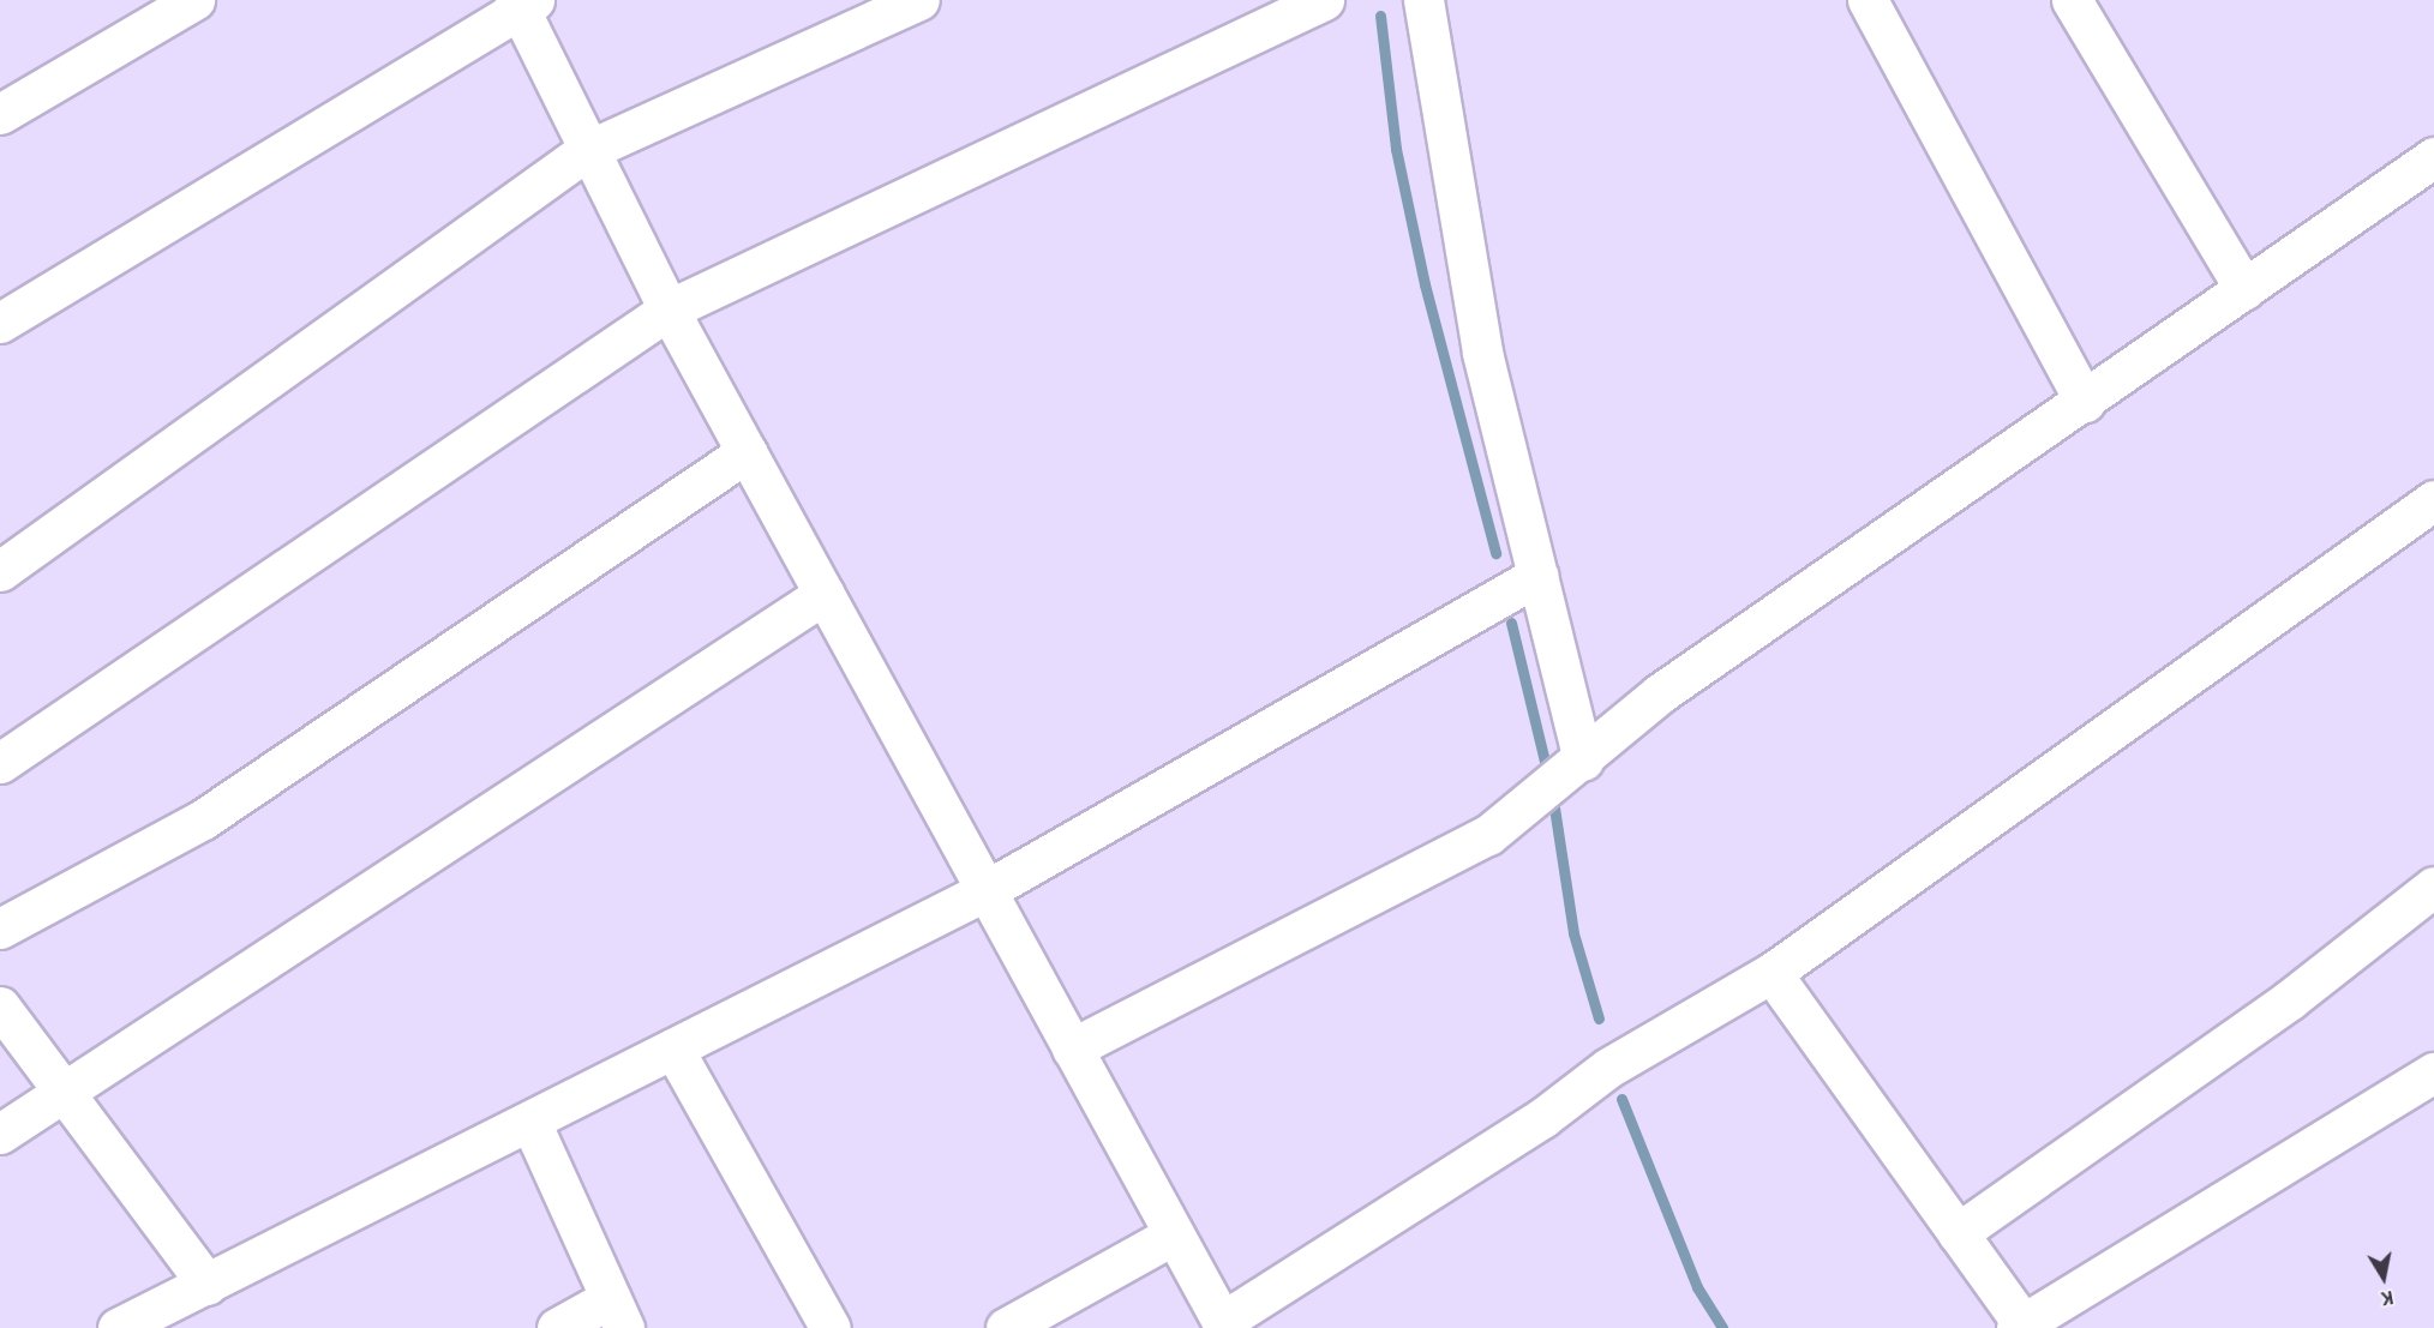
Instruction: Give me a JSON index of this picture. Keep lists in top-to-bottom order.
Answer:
{
  "north": "bottom"
}
